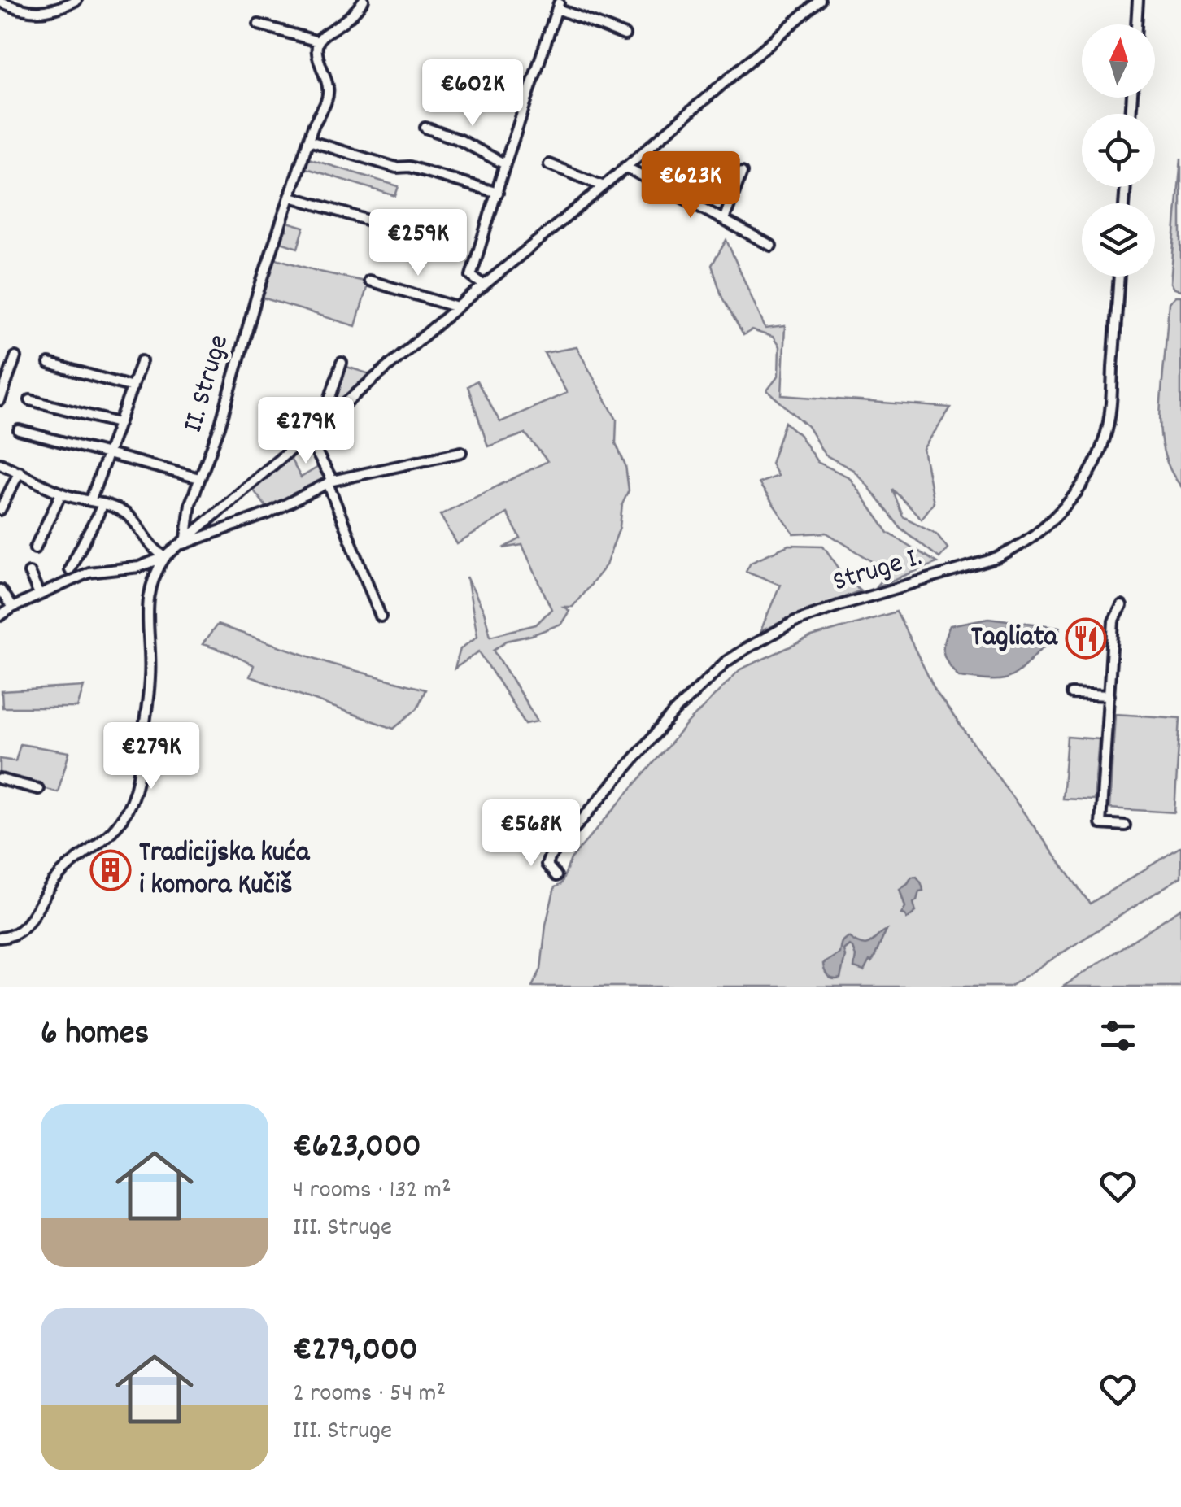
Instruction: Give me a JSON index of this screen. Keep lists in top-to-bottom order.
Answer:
{
  "streets": {
    "street": ["II. Struge", "Struge I."]
  },
  "places": {
    "restaurant": ["Tagliata"],
    "building": ["Tradicijska kuća i komora Kučiš"]
  },
  "north": "top",
  "page": {
    "price": [
      "€602K",
      "€623K",
      "€259K",
      "€279K",
      "€279K",
      "€568K"
    ],
    "heading": "6 homes",
    "list": [
      {
        "name": "€623,000",
        "note": "4 rooms · 132 m² · III. Struge"
      },
      {
        "name": "€279,000",
        "note": "2 rooms · 54 m² · III. Struge"
      }
    ]
  }
}
